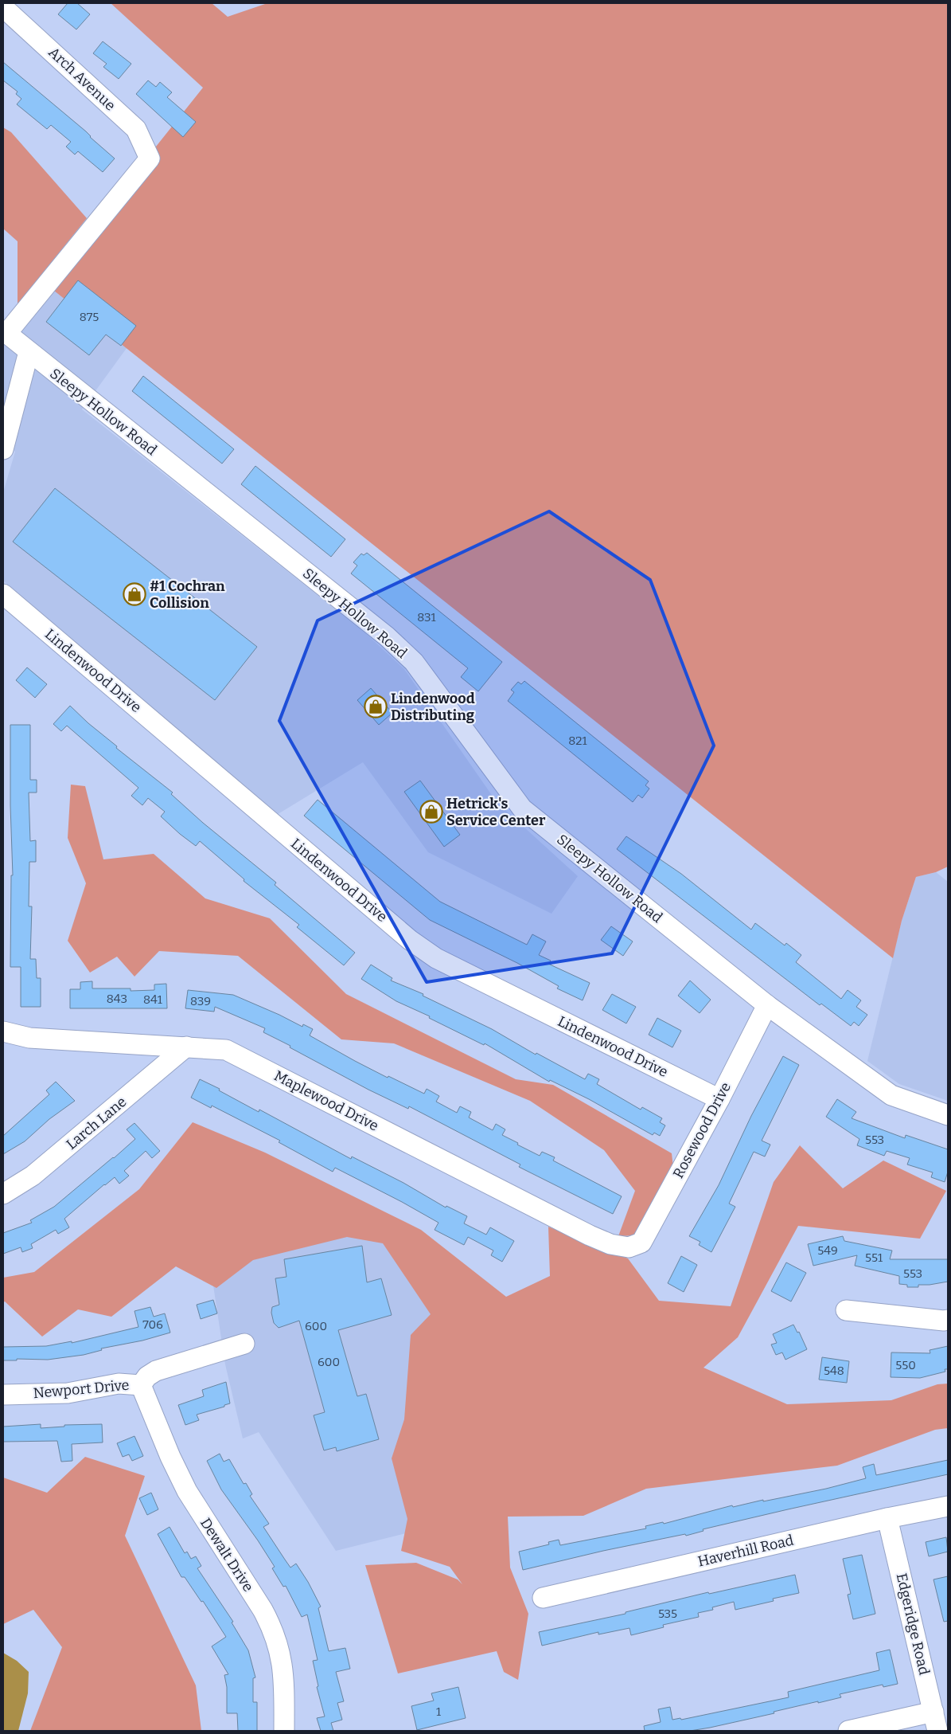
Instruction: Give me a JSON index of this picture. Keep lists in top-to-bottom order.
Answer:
{
  "streets": {
    "street": [
      "Arch Avenue",
      "Sleepy Hollow Road",
      "Lindenwood Drive",
      "Maplewood Drive",
      "Larch Lane",
      "Rosewood Drive",
      "Newport Drive",
      "Haverhill Road",
      "Dewalt Drive",
      "Edgeridge Road"
    ]
  },
  "crossings": [
    ["Arch Avenue", "Sleepy Hollow Road"],
    ["Sleepy Hollow Road", "Rosewood Drive"],
    ["Lindenwood Drive", "Rosewood Drive"],
    ["Maplewood Drive", "Larch Lane"],
    ["Maplewood Drive", "Rosewood Drive"],
    ["Newport Drive", "Dewalt Drive"],
    ["Haverhill Road", "Edgeridge Road"]
  ],
  "places": {
    "shop": ["#1 Cochran Collision", "Lindenwood Distributing", "Hetrick's Service Center"]
  },
  "house_numbers": [
    "875",
    "831",
    "821",
    "843",
    "841",
    "839",
    "553",
    "549",
    "551",
    "553",
    "706",
    "600",
    "600",
    "550",
    "548",
    "535",
    "1"
  ]
}
